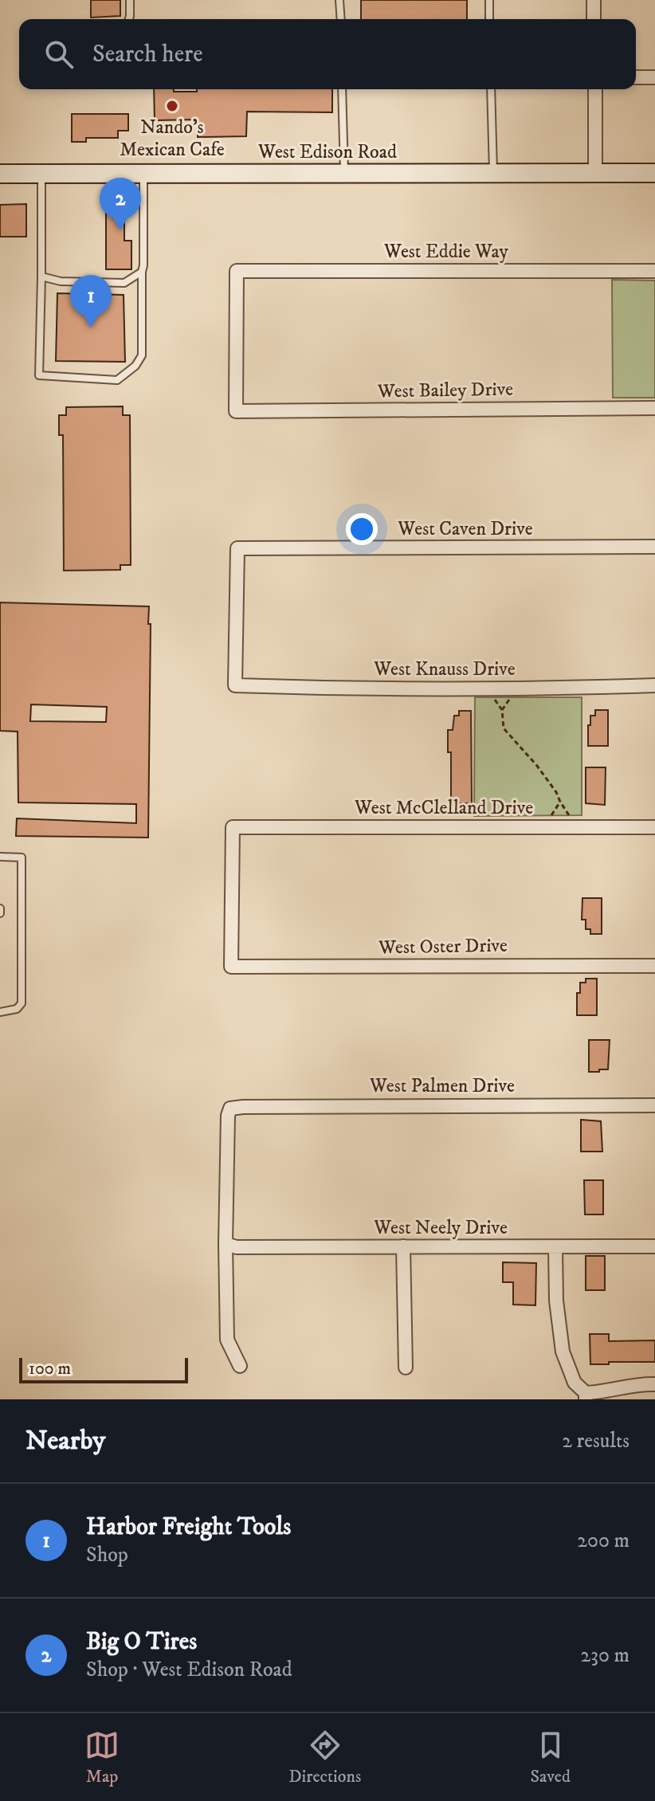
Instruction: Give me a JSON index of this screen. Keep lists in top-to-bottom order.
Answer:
{
  "streets": {
    "street": [
      "West Edison Road",
      "West Eddie Way",
      "West Bailey Drive",
      "West Caven Drive",
      "West Knauss Drive",
      "West McClelland Drive",
      "West Oster Drive",
      "West Palmen Drive",
      "West Neely Drive"
    ]
  },
  "crossings": [
    ["West Eddie Way", "West Bailey Drive"],
    ["West Caven Drive", "West Knauss Drive"],
    ["West McClelland Drive", "West Oster Drive"],
    ["West Palmen Drive", "West Neely Drive"]
  ],
  "places": ["Nando's Mexican Cafe"],
  "scale_bar": "100 m",
  "page": {
    "search": "Search here",
    "pins": ["2", "1"],
    "scale": "100 m",
    "heading": ["Nearby", "2 results"],
    "list": [
      {
        "mark": "1",
        "name": "Harbor Freight Tools",
        "note": "Shop",
        "value": "200 m"
      },
      {
        "mark": "2",
        "name": "Big O Tires",
        "note": "Shop · West Edison Road",
        "value": "230 m"
      }
    ],
    "nav": ["Map", "Directions", "Saved"]
  }
}
